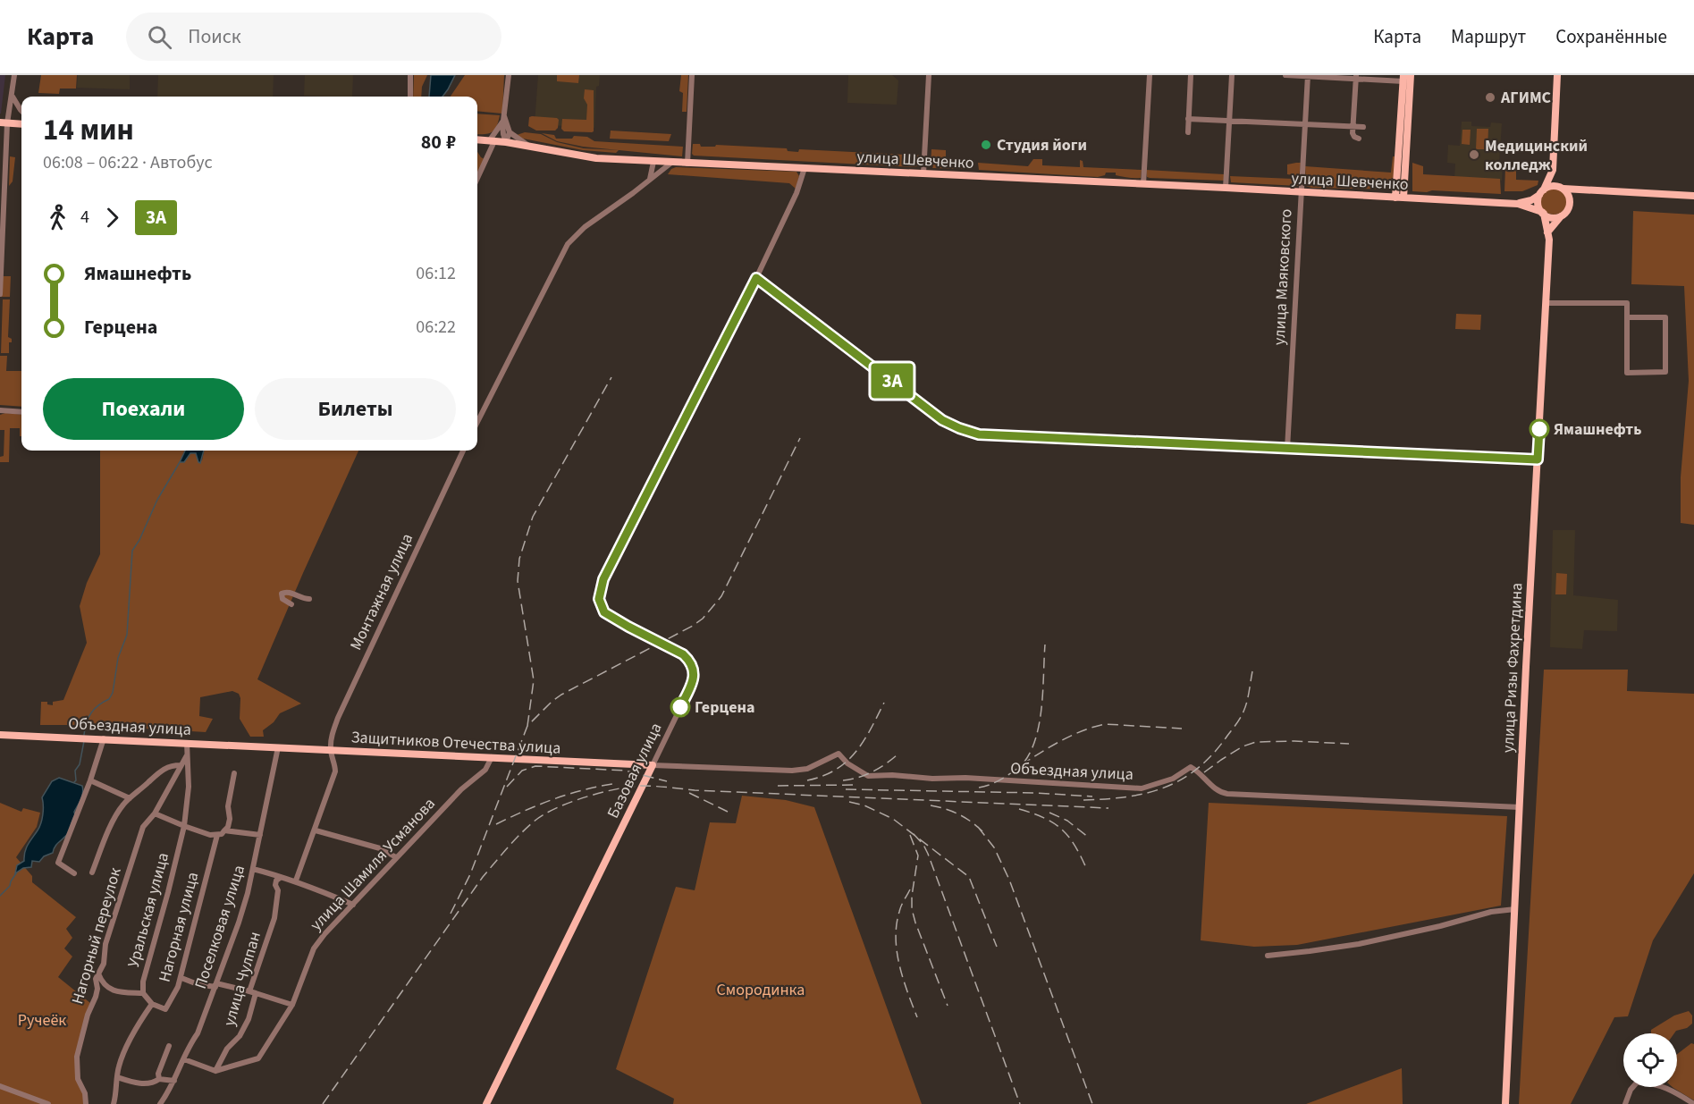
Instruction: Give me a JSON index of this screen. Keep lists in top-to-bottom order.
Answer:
{
  "streets": {
    "main road": [
      "улица Шевченко",
      "улица Ризы Фахретдина",
      "Объездная улица",
      "Защитников Отечества улица",
      "Базовая улица"
    ],
    "street": [
      "улица Маяковского",
      "Монтажная улица",
      "улица Шамиля Усманова",
      "Уральская улица",
      "Нагорная улица",
      "Поселковая улица",
      "Нагорный переулок",
      "улица Чулпан"
    ]
  },
  "crossings": [
    ["улица Шевченко", "улица Маяковского"],
    ["улица Шевченко", "Базовая улица"],
    ["Монтажная улица", "Защитников Отечества улица"],
    ["улица Ризы Фахретдина", "Объездная улица"],
    ["Объездная улица", "Защитников Отечества улица"],
    ["Объездная улица", "Базовая улица"],
    ["Объездная улица", "Уральская улица"],
    ["Защитников Отечества улица", "Базовая улица"],
    ["Защитников Отечества улица", "улица Шамиля Усманова"],
    ["Защитников Отечества улица", "Поселковая улица"],
    ["улица Шамиля Усманова", "улица Чулпан"],
    ["Уральская улица", "Нагорная улица"],
    ["Уральская улица", "Нагорный переулок"]
  ],
  "parks": ["Смородинка", "Ручеёк"],
  "places": [
    "АГИМС",
    "Студия йоги",
    "Медицинский колледж",
    "Ямашнефть",
    "Герцена"
  ],
  "lines": ["bus line 3А"],
  "page": {
    "header": "Карта",
    "search": "Поиск",
    "nav": ["Карта", "Маршрут", "Сохранённые"],
    "on_map": "3А",
    "heading": ["14 мин", "06:08 – 06:22 · Автобус", "80 ₽"],
    "legs": ["4", "3А"],
    "list": [
      {
        "name": "Ямашнефть",
        "value": "06:12"
      },
      {
        "name": "Герцена",
        "value": "06:22"
      }
    ],
    "buttons": ["Поехали", "Билеты"]
  }
}
